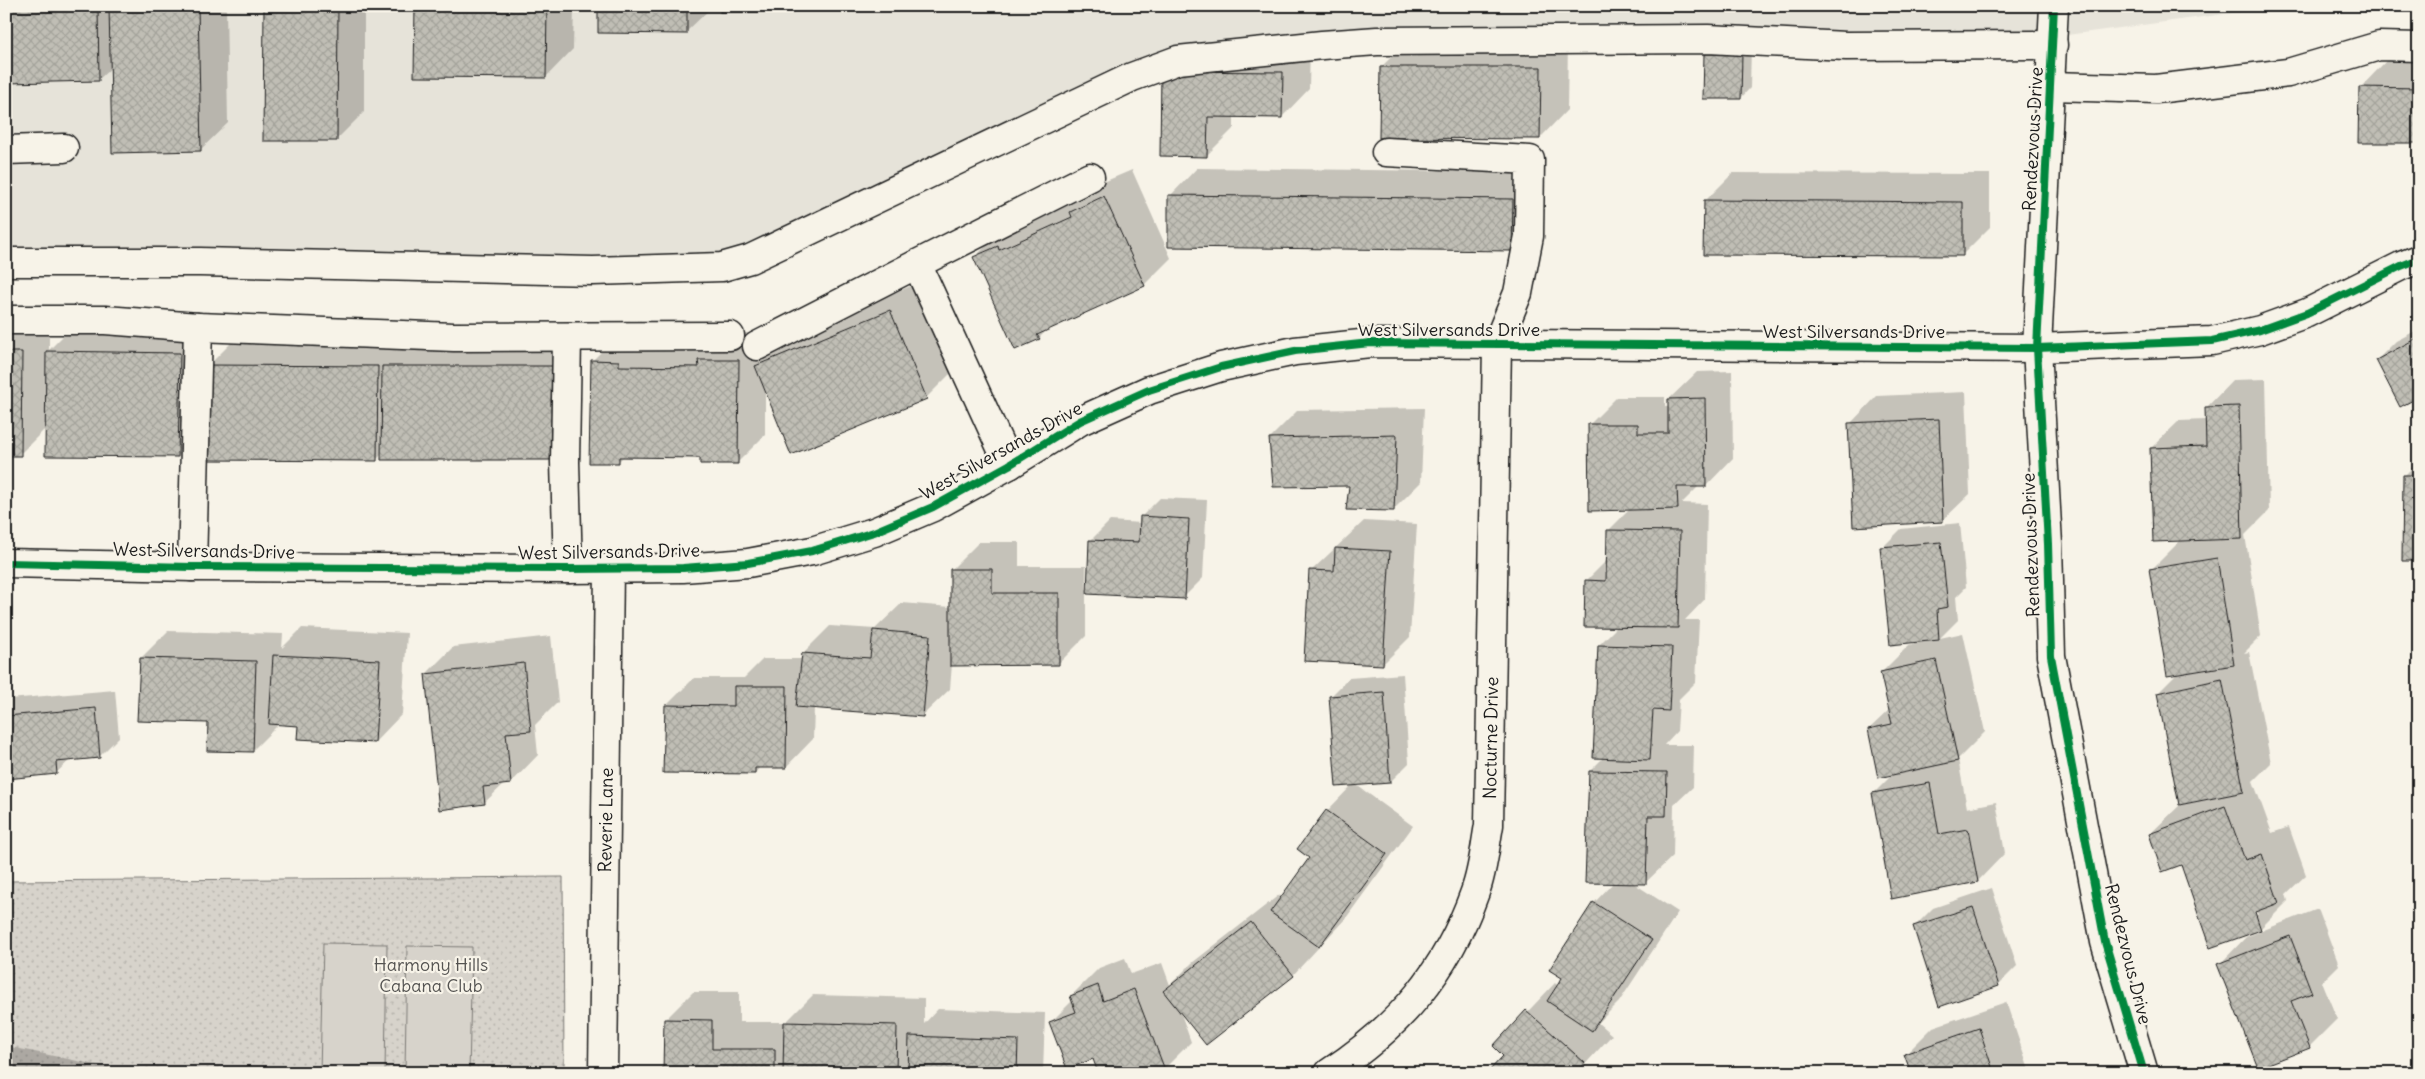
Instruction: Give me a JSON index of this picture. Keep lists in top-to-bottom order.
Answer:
{
  "streets": {
    "street": [
      "Rendezvous Drive",
      "West Silversands Drive",
      "Nocturne Drive",
      "Reverie Lane"
    ]
  },
  "crossings": [
    ["Rendezvous Drive", "West Silversands Drive"],
    ["West Silversands Drive", "Nocturne Drive"],
    ["West Silversands Drive", "Reverie Lane"]
  ],
  "parks": ["Harmony Hills Cabana Club"]
}
